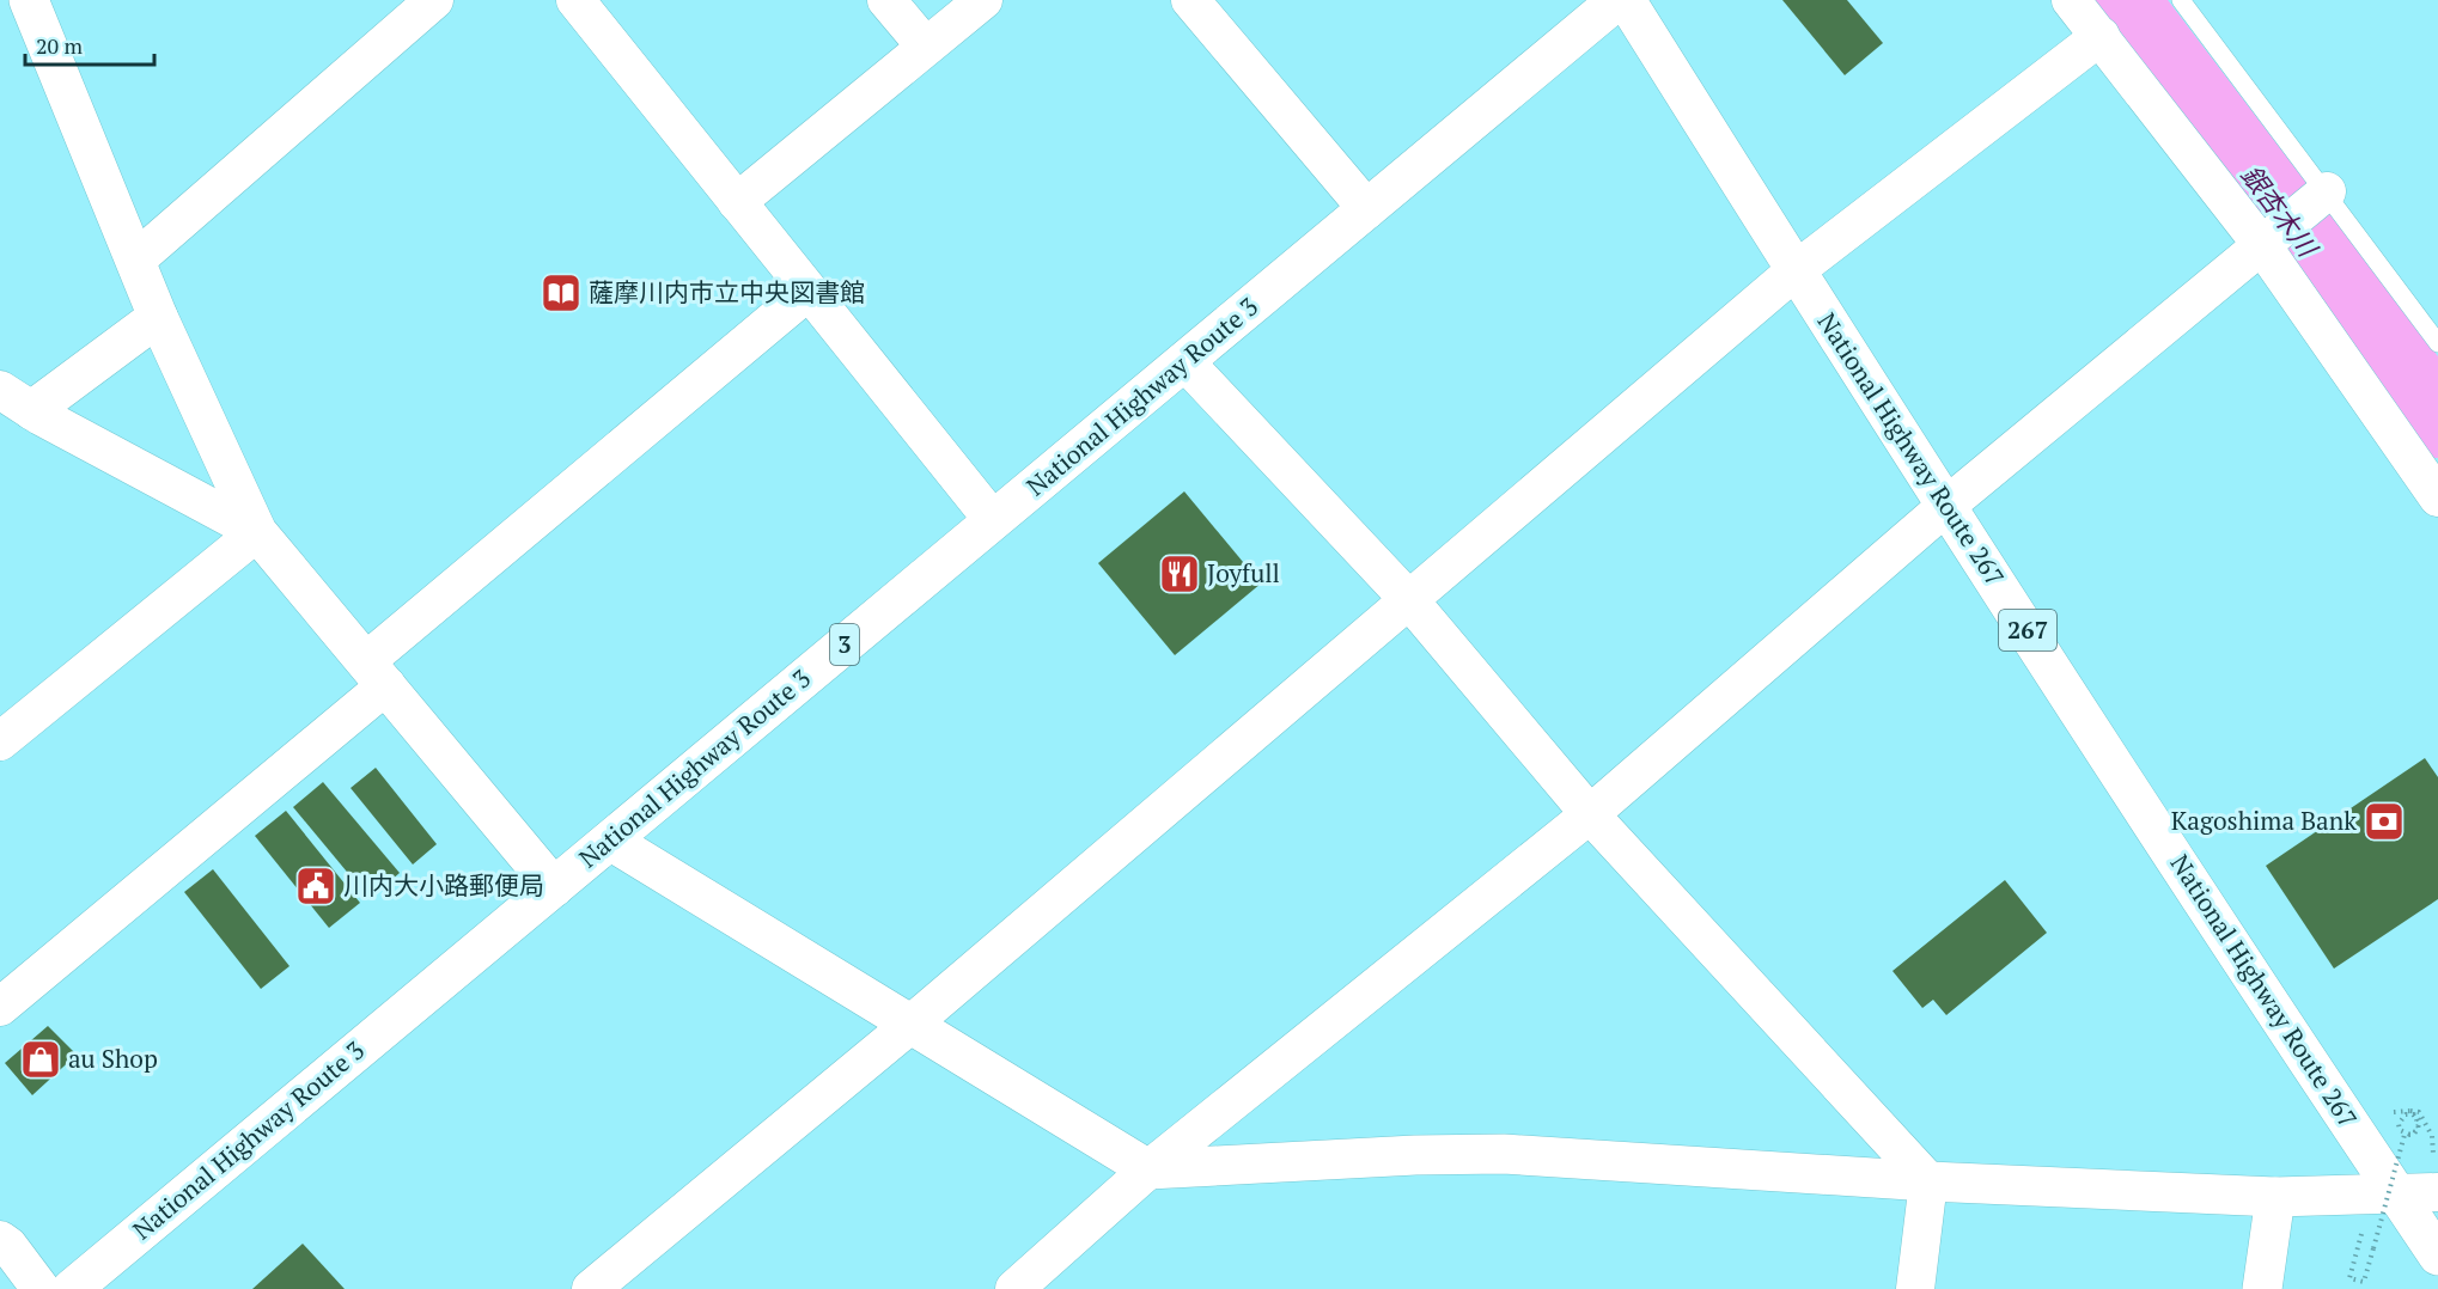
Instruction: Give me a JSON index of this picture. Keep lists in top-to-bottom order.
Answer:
{
  "streets": {
    "main road": [
      "National Highway Route 3",
      "National Highway Route 267",
      "267",
      "3"
    ]
  },
  "water": ["銀杏木川"],
  "places": {
    "library": ["薩摩川内市立中央図書館"],
    "restaurant": ["Joyfull"],
    "bank": ["Kagoshima Bank"],
    "public building": ["川内大小路郵便局"],
    "shop": ["au Shop"]
  },
  "scale_bar": "20 m"
}
